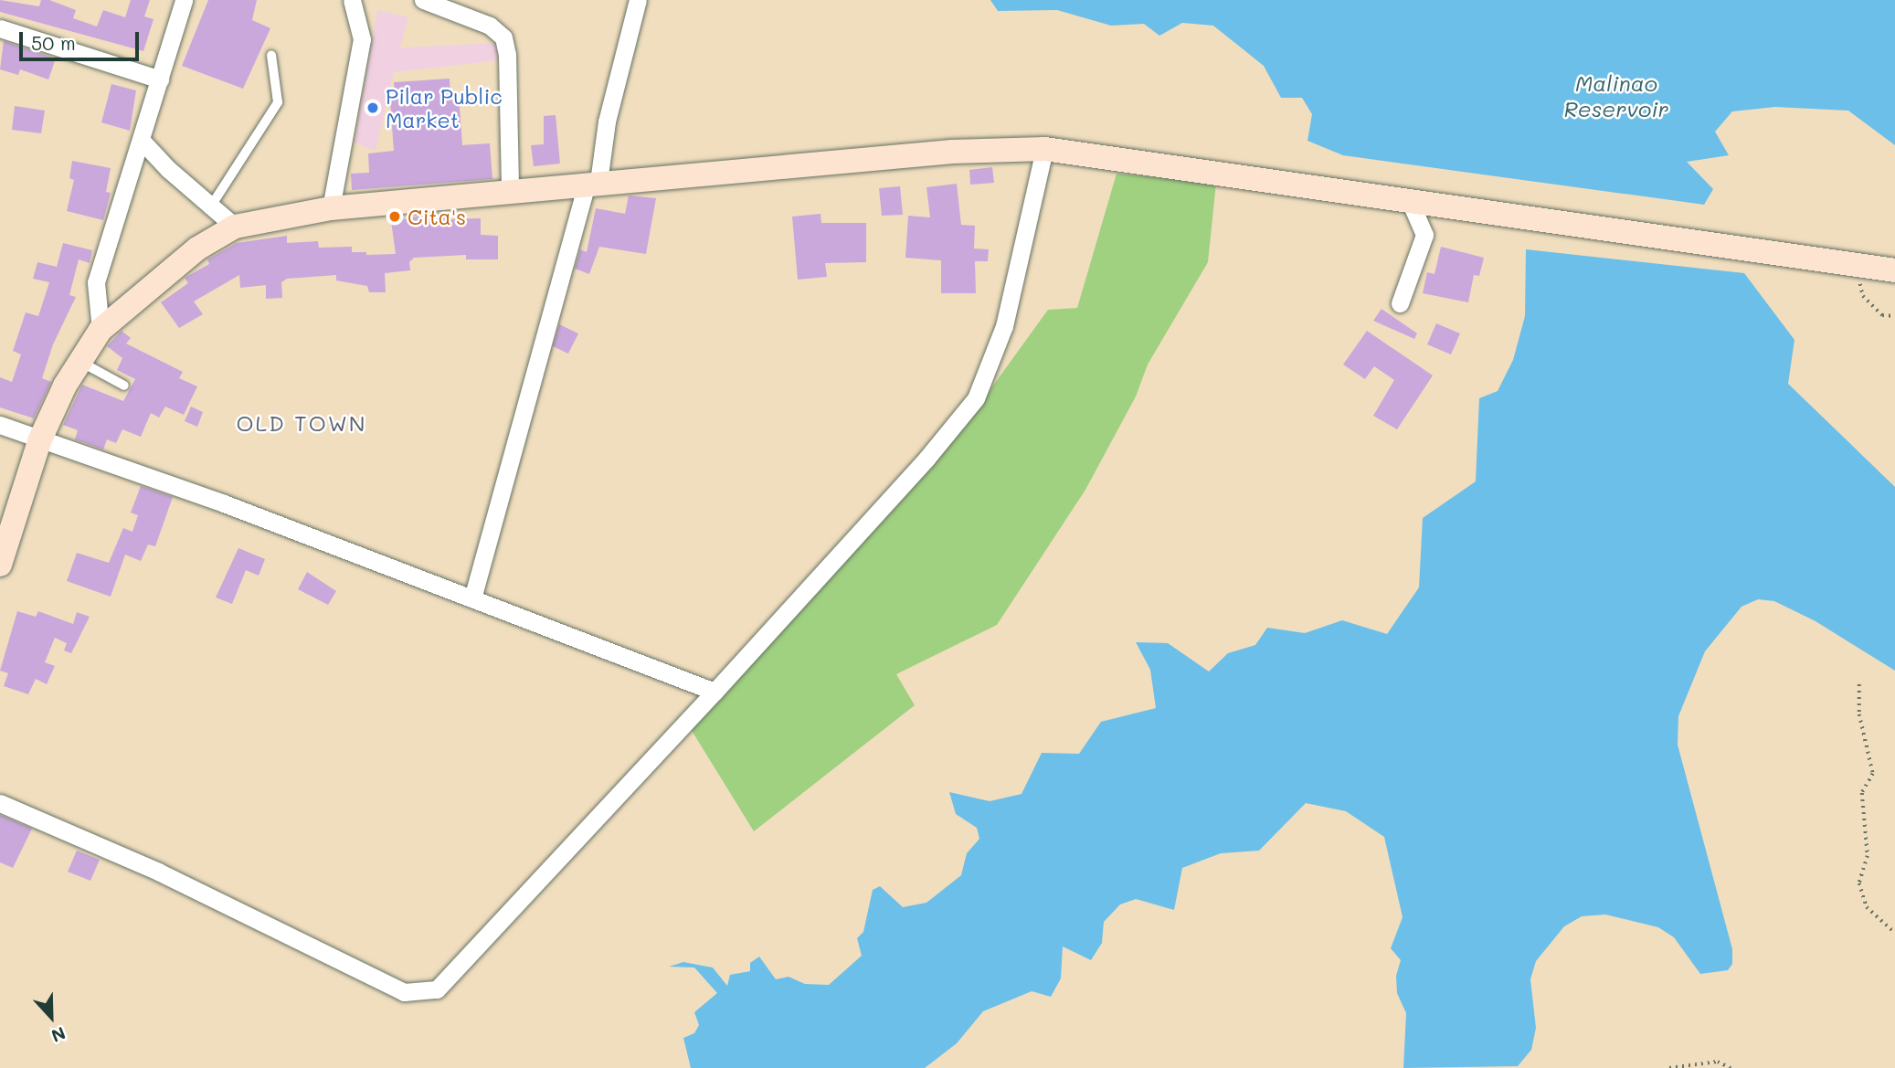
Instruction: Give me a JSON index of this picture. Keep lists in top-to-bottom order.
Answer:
{
  "districts": ["OLD TOWN"],
  "water": ["Malinao Reservoir"],
  "places": ["Pilar Public Market", "Cita's"],
  "scale_bar": "50 m",
  "north": "bottom"
}
